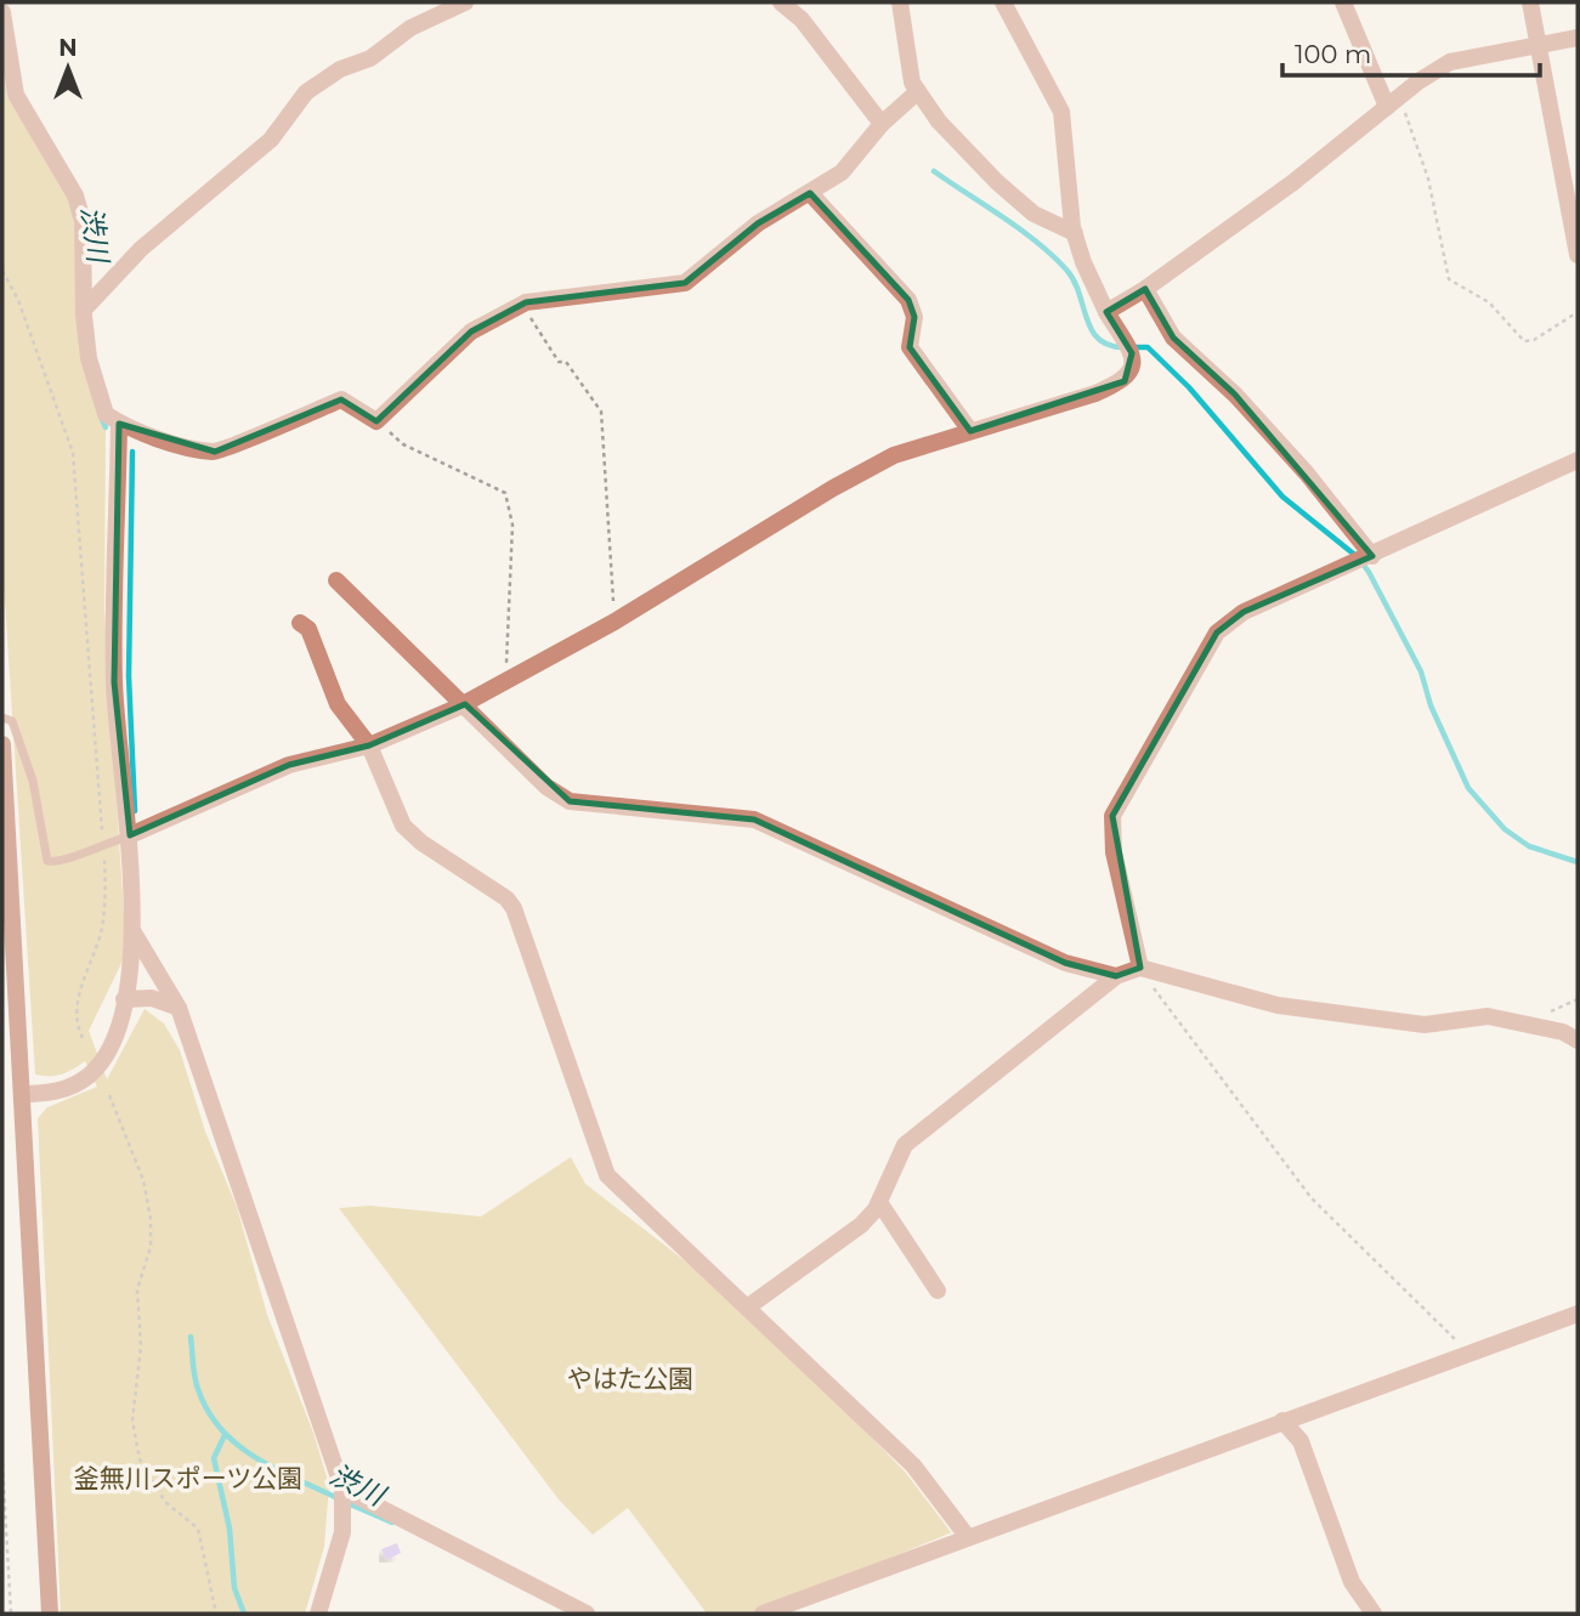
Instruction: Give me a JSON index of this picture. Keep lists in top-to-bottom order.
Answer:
{
  "water": ["渋川"],
  "parks": ["やはた公園", "釜無川スポーツ公園"],
  "scale_bar": "100 m",
  "north": "top"
}
